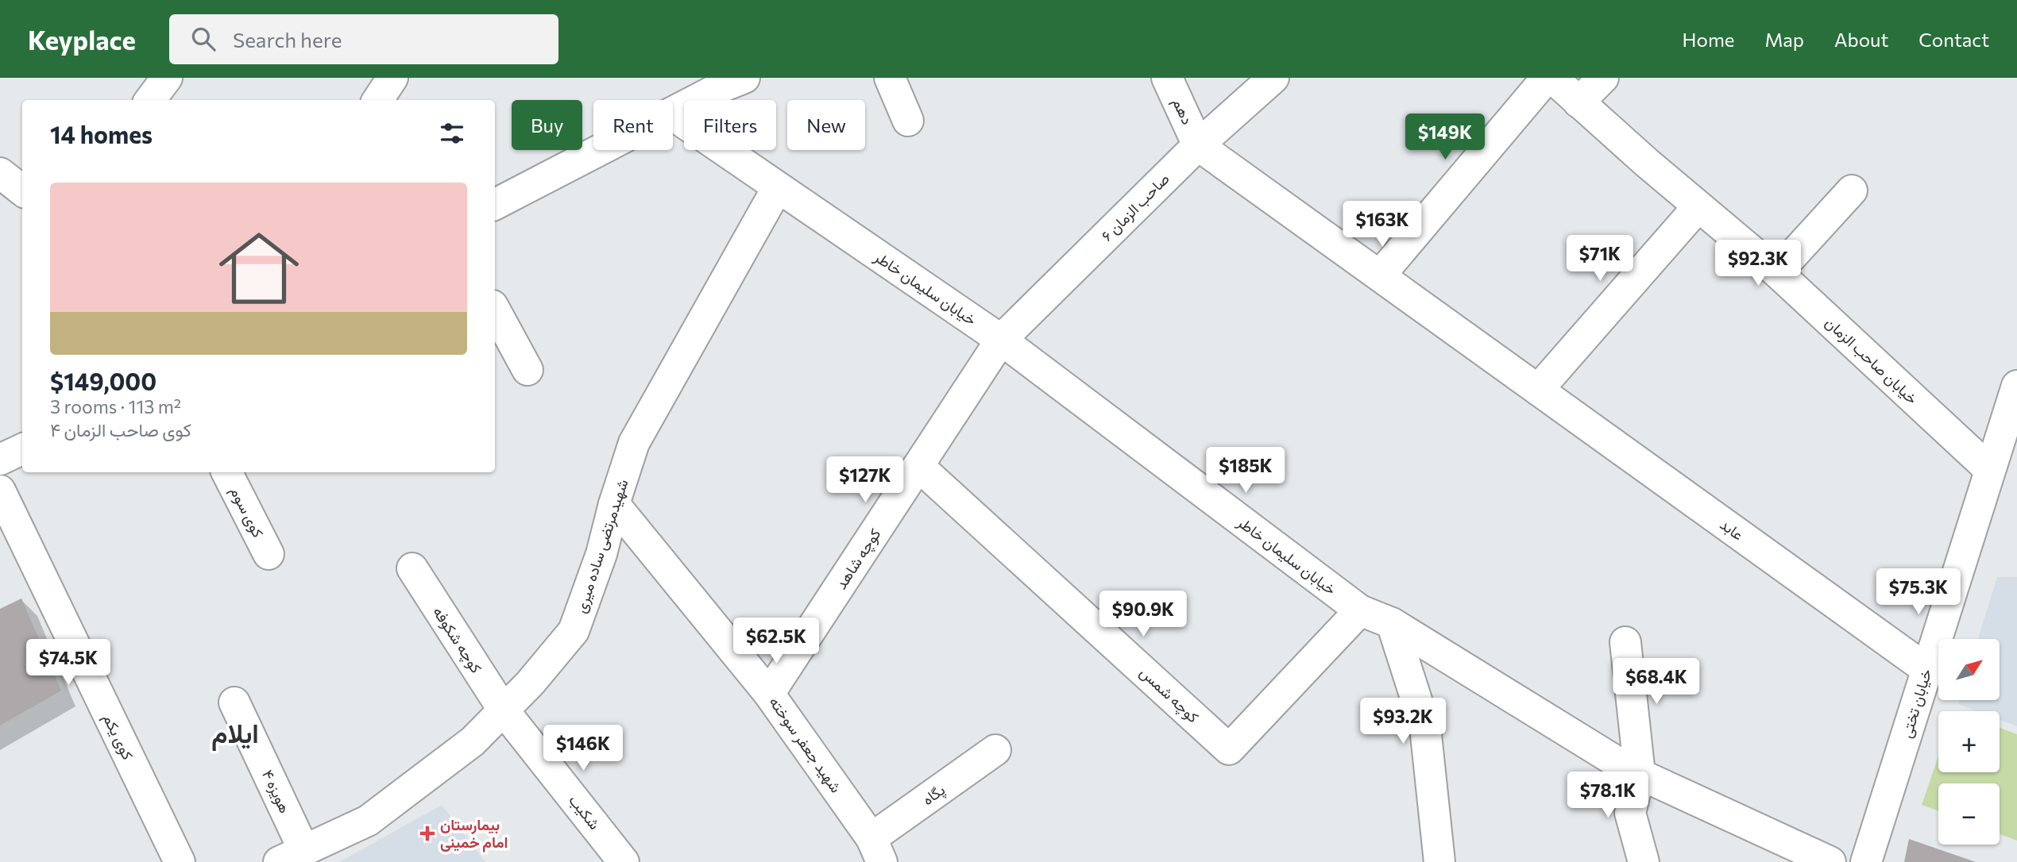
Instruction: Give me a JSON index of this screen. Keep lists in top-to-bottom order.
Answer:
{
  "streets": {
    "street": [
      "دهم",
      "صاحب الزمان ۶",
      "خیابان سلیمان خاطر",
      "خیابان صاحب الزمان",
      "کوی سوم",
      "عابد",
      "شهیدمرتضی ساده میری",
      "کوچه شاهد",
      "کوچه شکوفه",
      "کوچه شمس",
      "خیابان تختی",
      "کوی یکم",
      "شهید جعفر سوخته",
      "هویزه ۴",
      "پگاه",
      "شکیب"
    ]
  },
  "crossings": [
    ["دهم", "صاحب الزمان ۶"],
    ["دهم", "عابد"],
    ["صاحب الزمان ۶", "خیابان سلیمان خاطر"],
    ["صاحب الزمان ۶", "عابد"],
    ["صاحب الزمان ۶", "کوچه شاهد"],
    ["خیابان سلیمان خاطر", "شهیدمرتضی ساده میری"],
    ["خیابان سلیمان خاطر", "کوچه شاهد"],
    ["خیابان سلیمان خاطر", "کوچه شمس"],
    ["خیابان صاحب الزمان", "خیابان تختی"],
    ["عابد", "خیابان تختی"],
    ["شهیدمرتضی ساده میری", "کوچه شکوفه"],
    ["شهیدمرتضی ساده میری", "شهید جعفر سوخته"],
    ["شهیدمرتضی ساده میری", "هویزه ۴"],
    ["شهیدمرتضی ساده میری", "شکیب"],
    ["کوچه شاهد", "کوچه شمس"],
    ["کوچه شاهد", "شهید جعفر سوخته"],
    ["کوچه شکوفه", "شکیب"],
    ["شهید جعفر سوخته", "پگاه"]
  ],
  "districts": ["ایلام"],
  "places": {
    "health": ["بیمارستان امام خمینی"]
  },
  "north": "top right",
  "page": {
    "header": "Keyplace",
    "search": "Search here",
    "nav": [
      "Home",
      "Map",
      "About",
      "Contact"
    ],
    "chip": [
      "Buy",
      "Rent",
      "Filters",
      "New"
    ],
    "heading": "14 homes",
    "price": [
      "$149K",
      "$163K",
      "$71K",
      "$92.3K",
      "$185K",
      "$127K",
      "$75.3K",
      "$90.9K",
      "$62.5K",
      "$74.5K",
      "$68.4K",
      "$93.2K",
      "$146K",
      "$78.1K"
    ],
    "list": [
      {
        "name": "$149,000",
        "note": "3 rooms · 113 m² · کوی صاحب الزمان ۴"
      }
    ],
    "map_buttons": ["+", "−"]
  }
}
